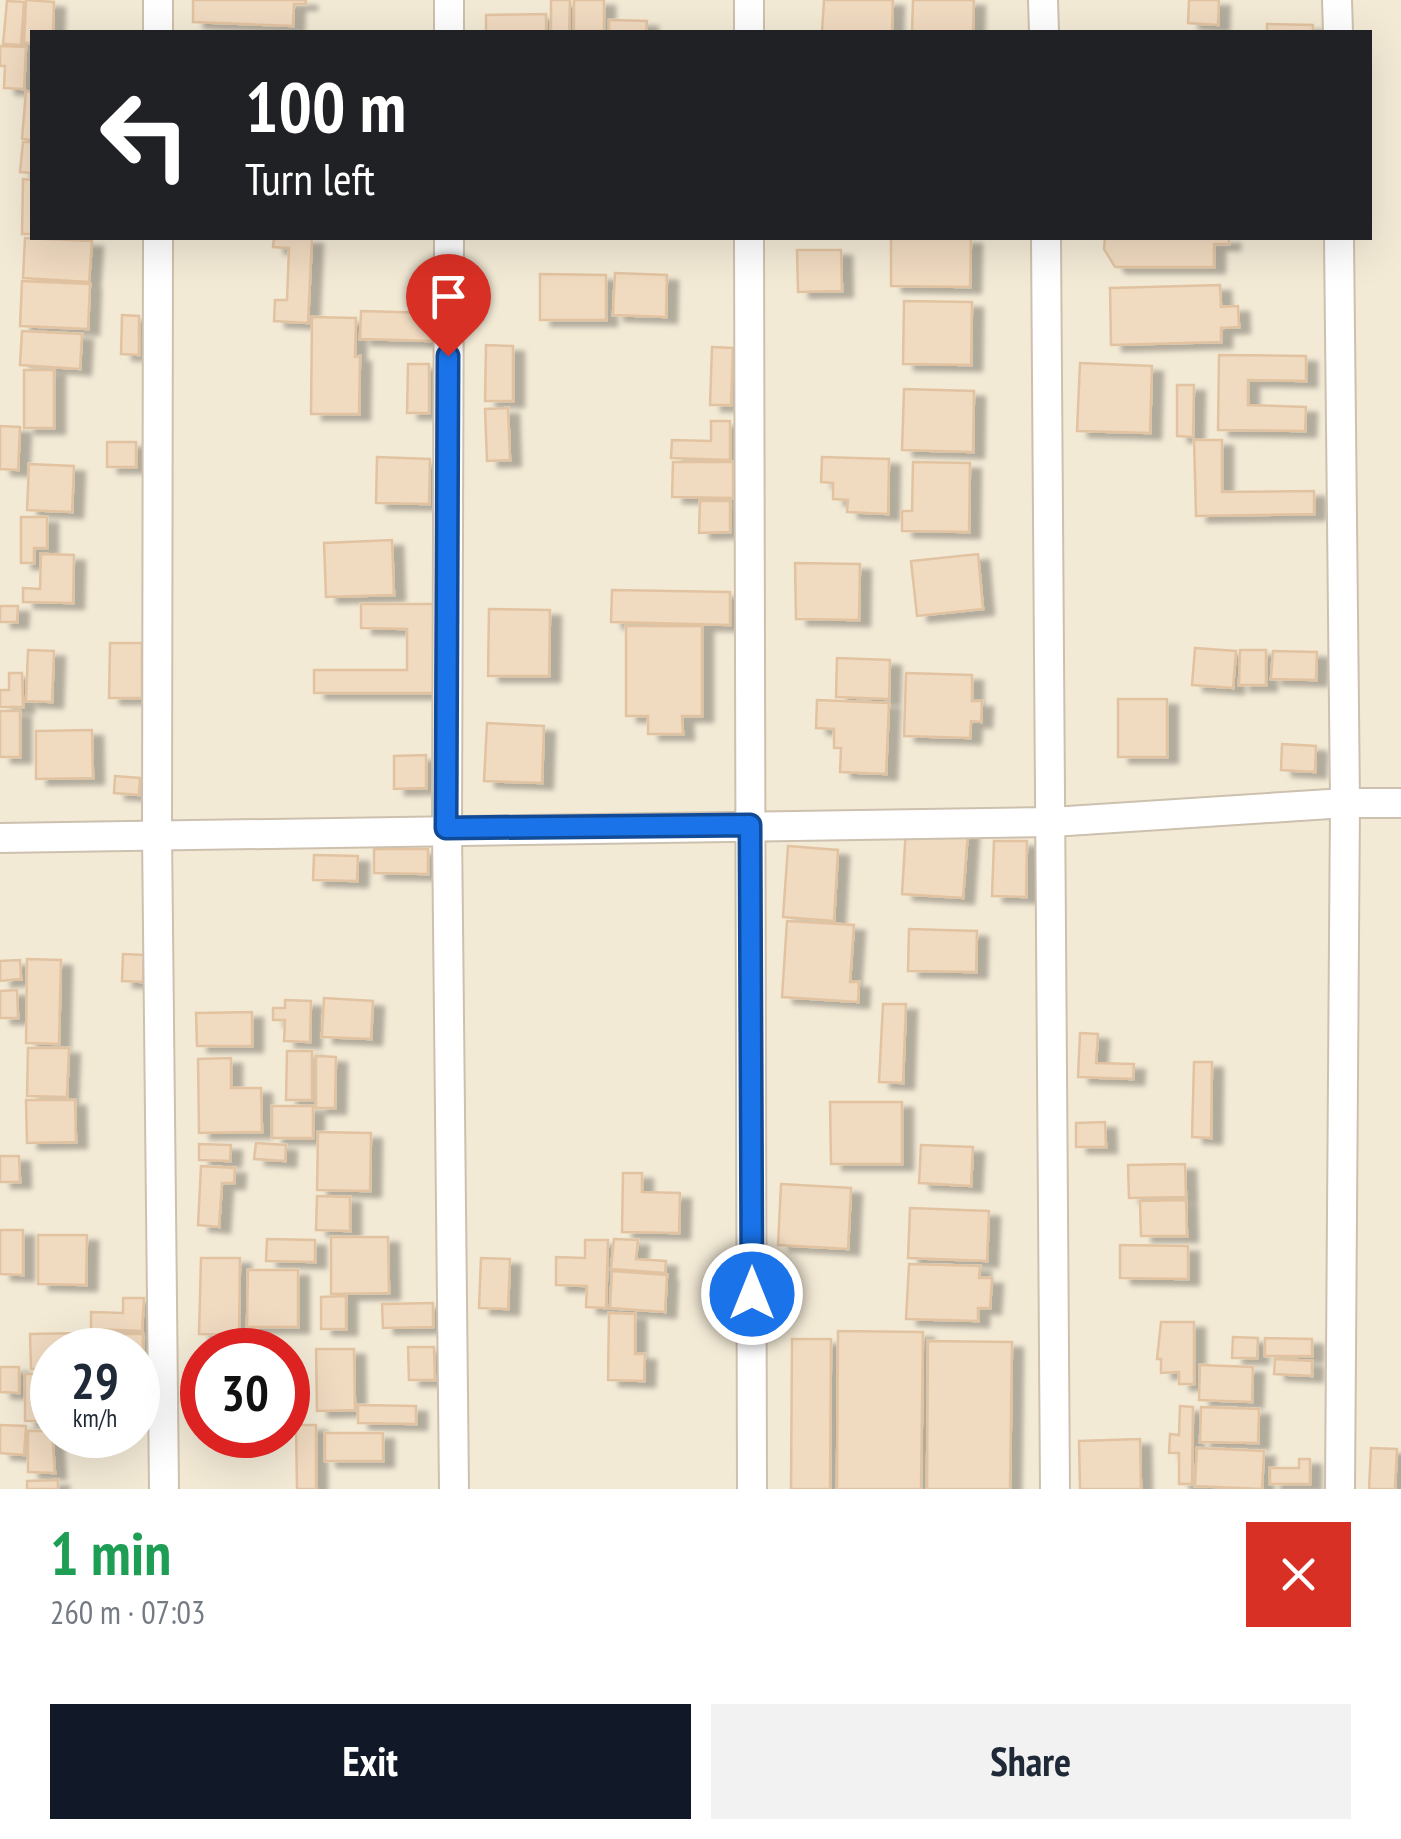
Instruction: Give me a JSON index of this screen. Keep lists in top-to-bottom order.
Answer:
{
  "page": {
    "turn": ["100 m", "Turn left"],
    "speed": "29 km/h",
    "limit": "30",
    "heading": ["1 min", "260 m · 07:03"],
    "buttons": ["Exit", "Share"]
  }
}
